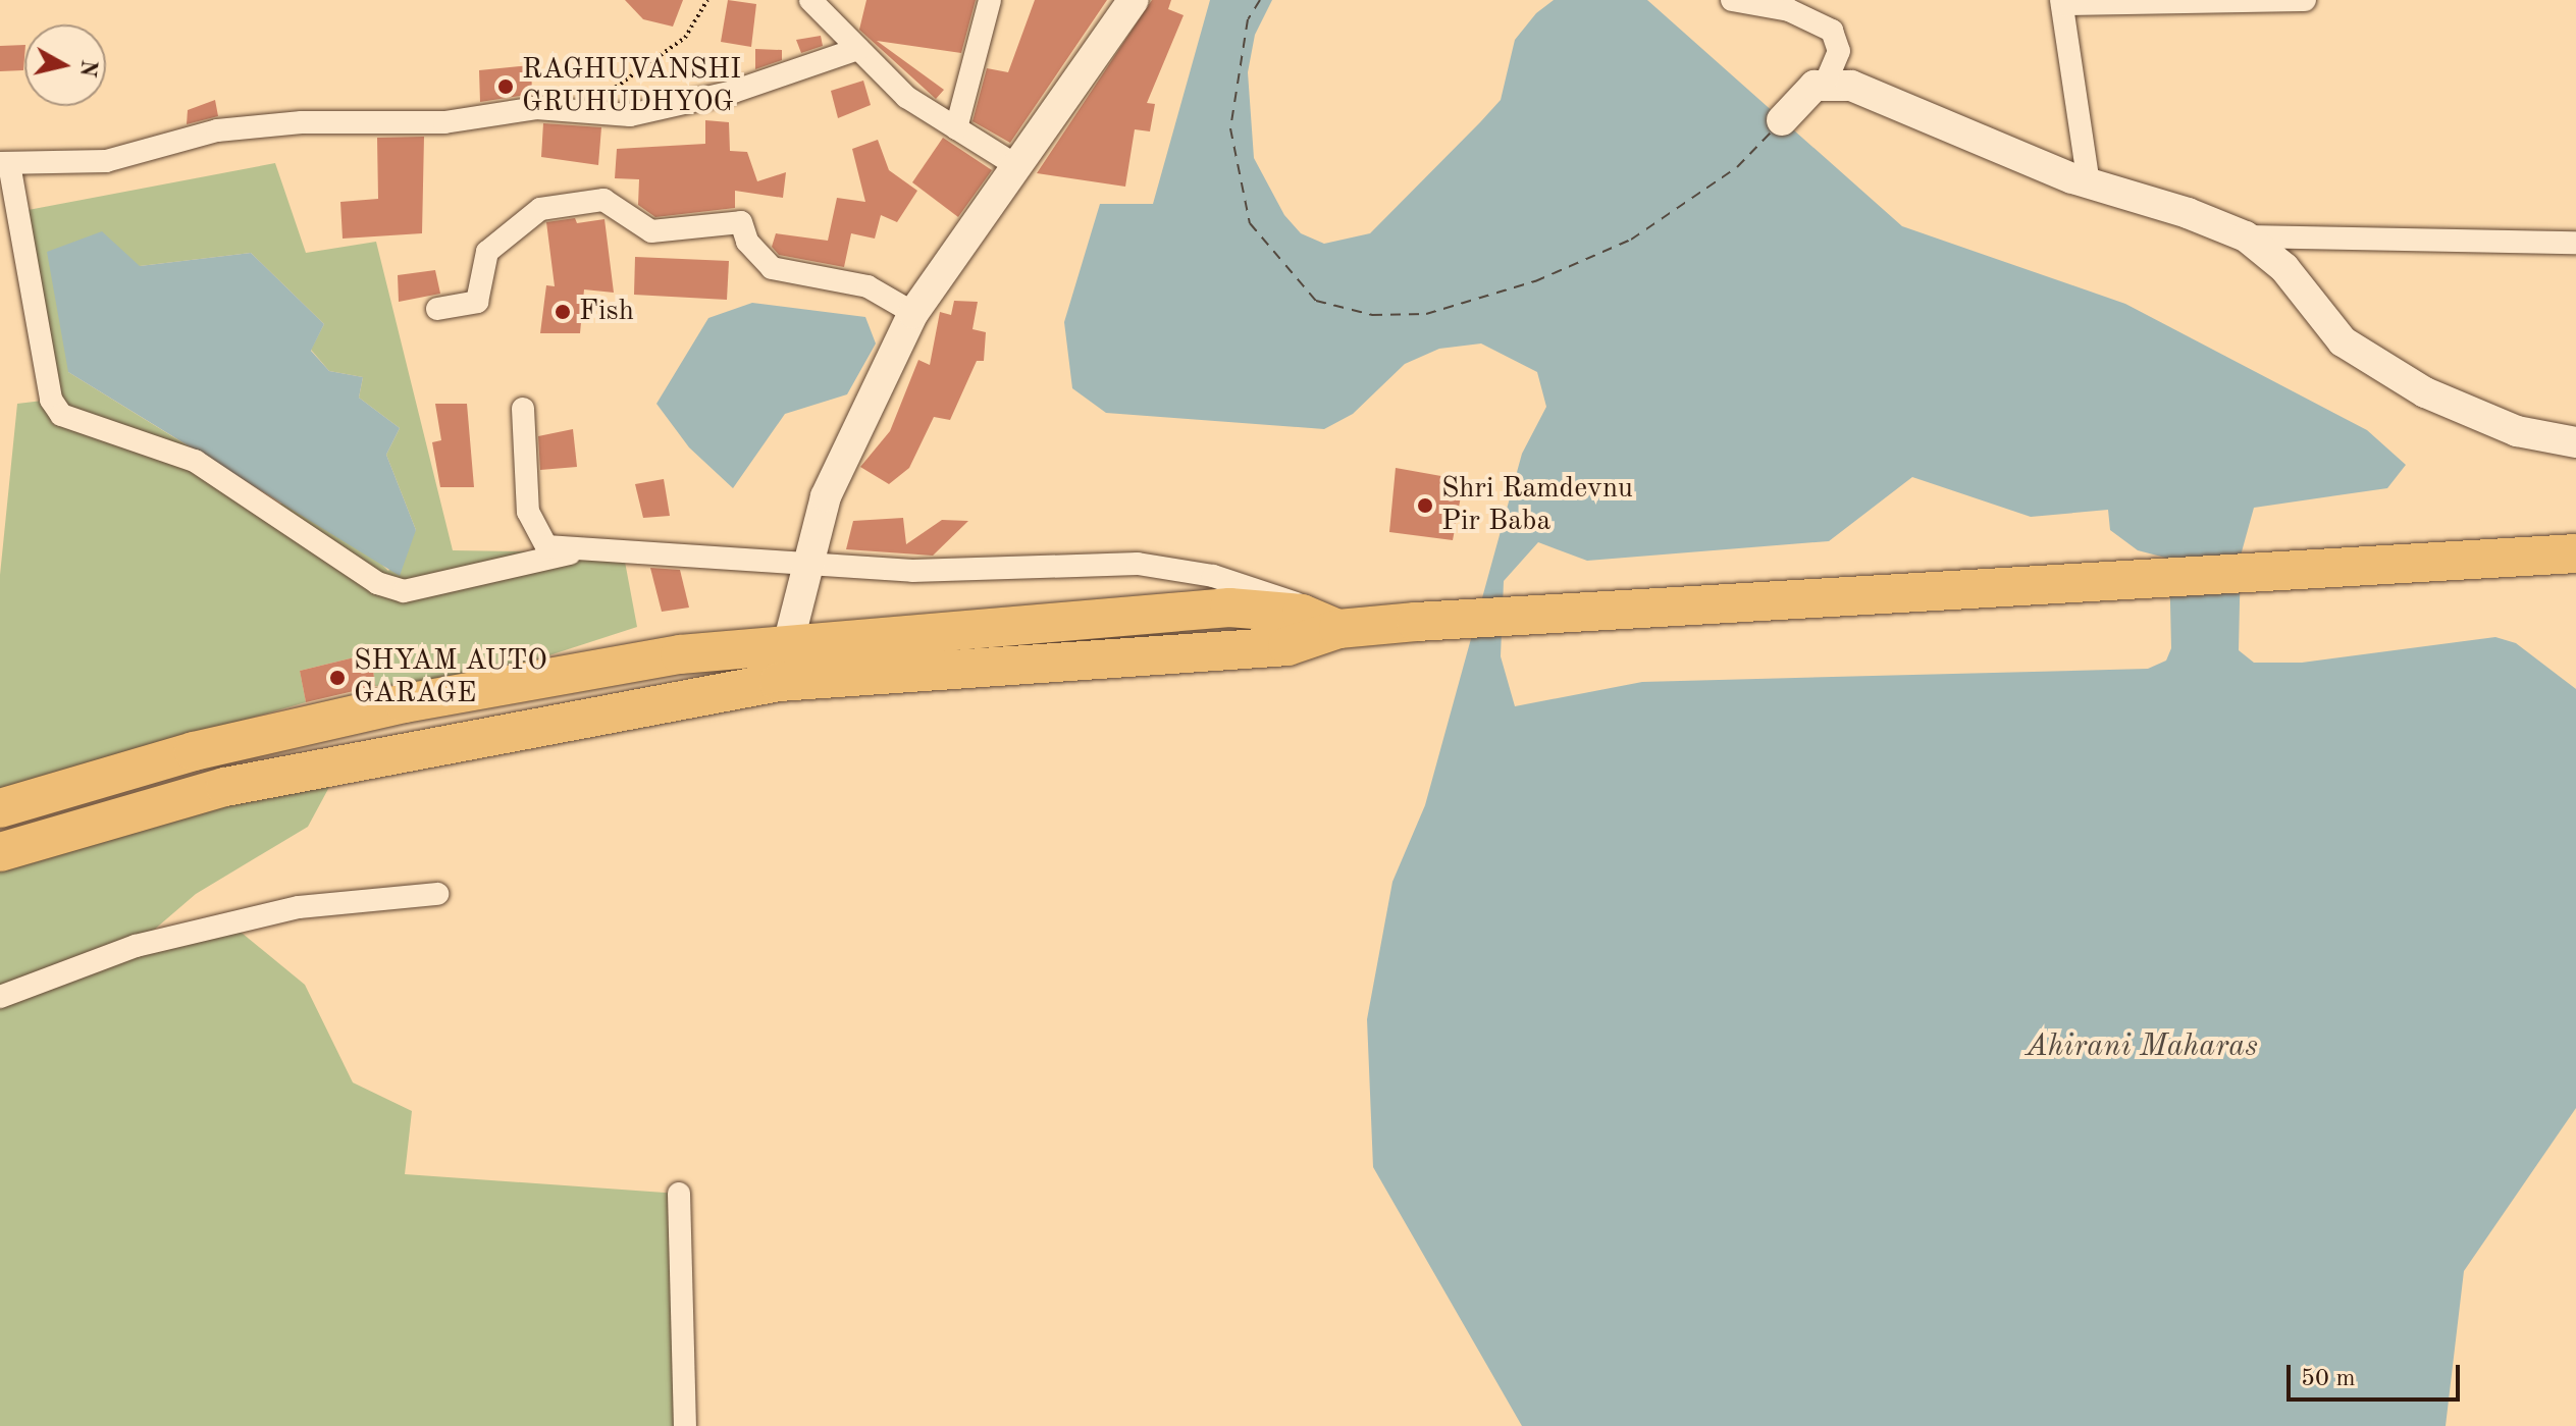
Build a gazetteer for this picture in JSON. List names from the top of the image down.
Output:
{
  "water": ["Ahirani Maharas"],
  "places": [
    "RAGHUVANSHI GRUHUDHYOG",
    "Fish",
    "Shri Ramdevnu Pir Baba",
    "SHYAM AUTO GARAGE"
  ],
  "scale_bar": "50 m",
  "north": "right"
}
